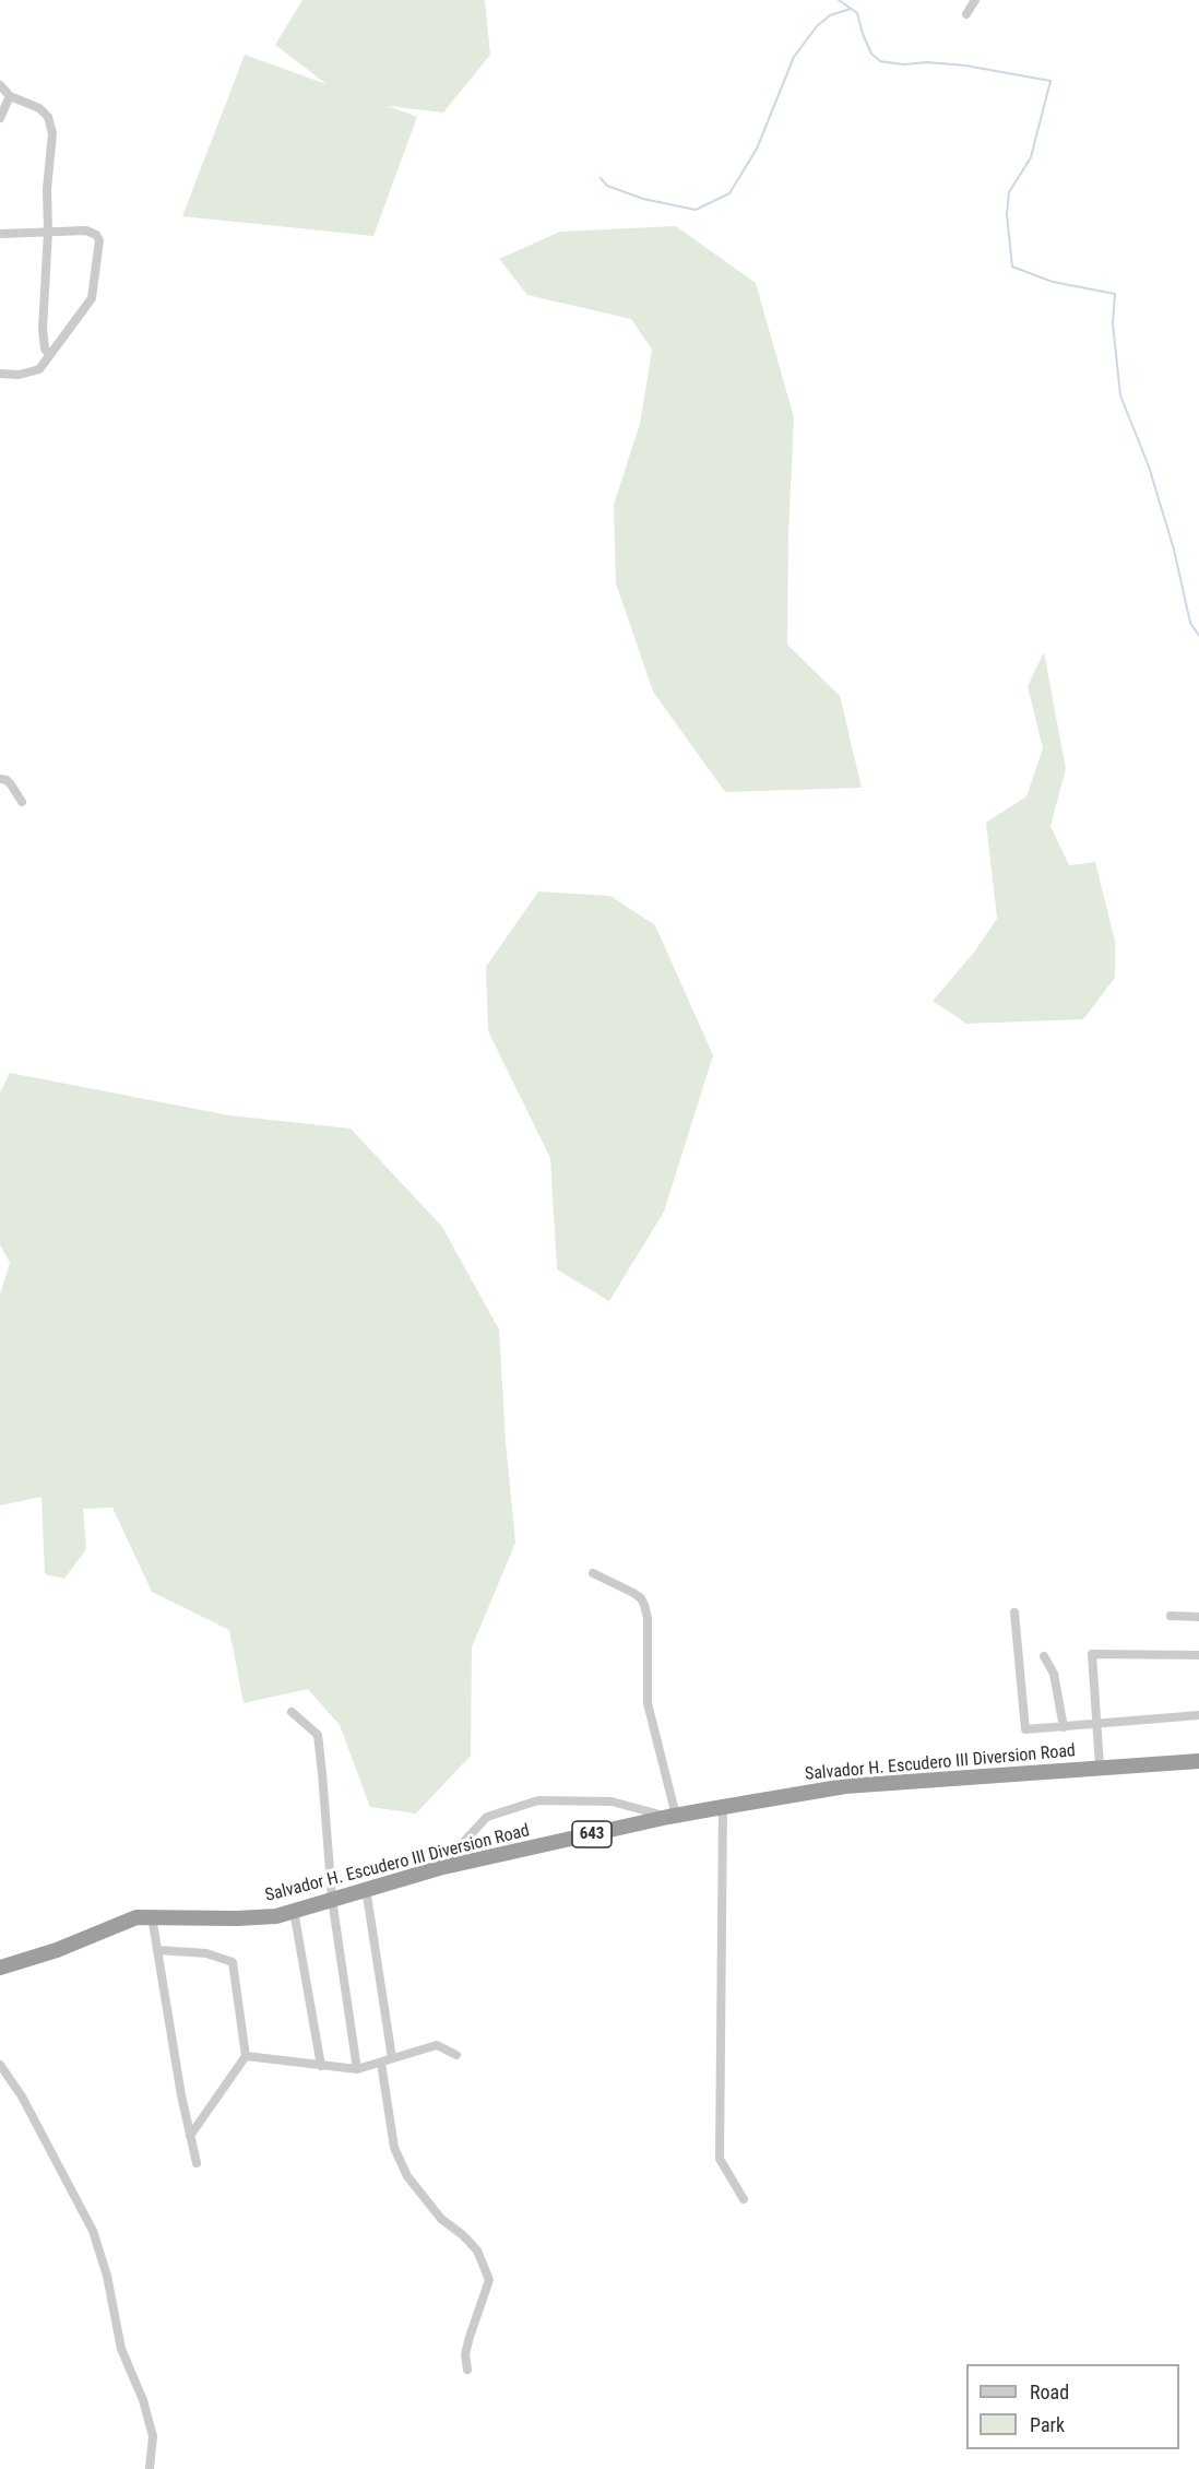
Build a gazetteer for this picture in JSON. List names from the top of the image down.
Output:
{
  "streets": {
    "highway": ["Salvador H. Escudero III Diversion Road", "643"]
  },
  "legend": ["Road", "Park"]
}
